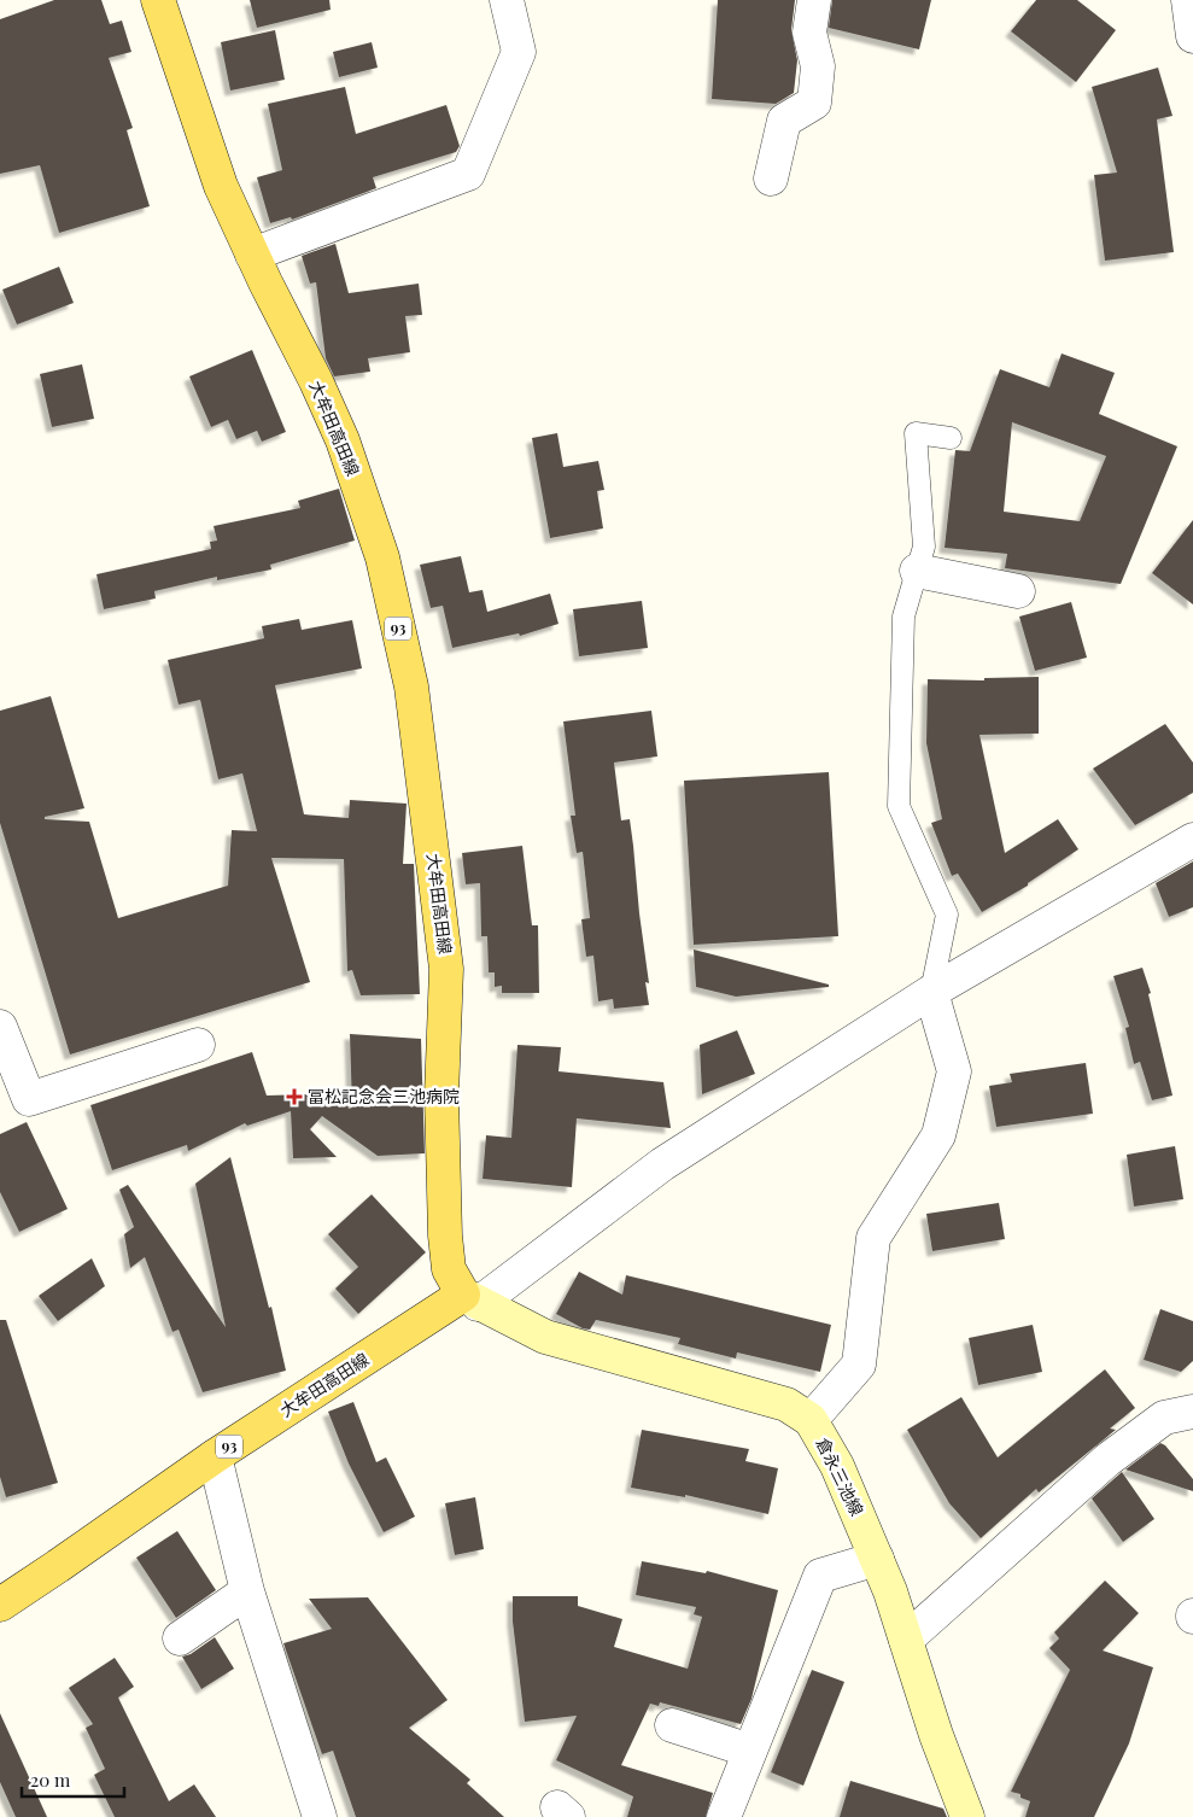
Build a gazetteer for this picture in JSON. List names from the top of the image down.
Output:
{
  "streets": {
    "main road": ["大牟田高田線", "93", "倉永三池線"]
  },
  "crossings": [
    ["大牟田高田線", "倉永三池線"]
  ],
  "places": {
    "health": ["冨松記念会三池病院"]
  },
  "scale_bar": "20 m"
}
